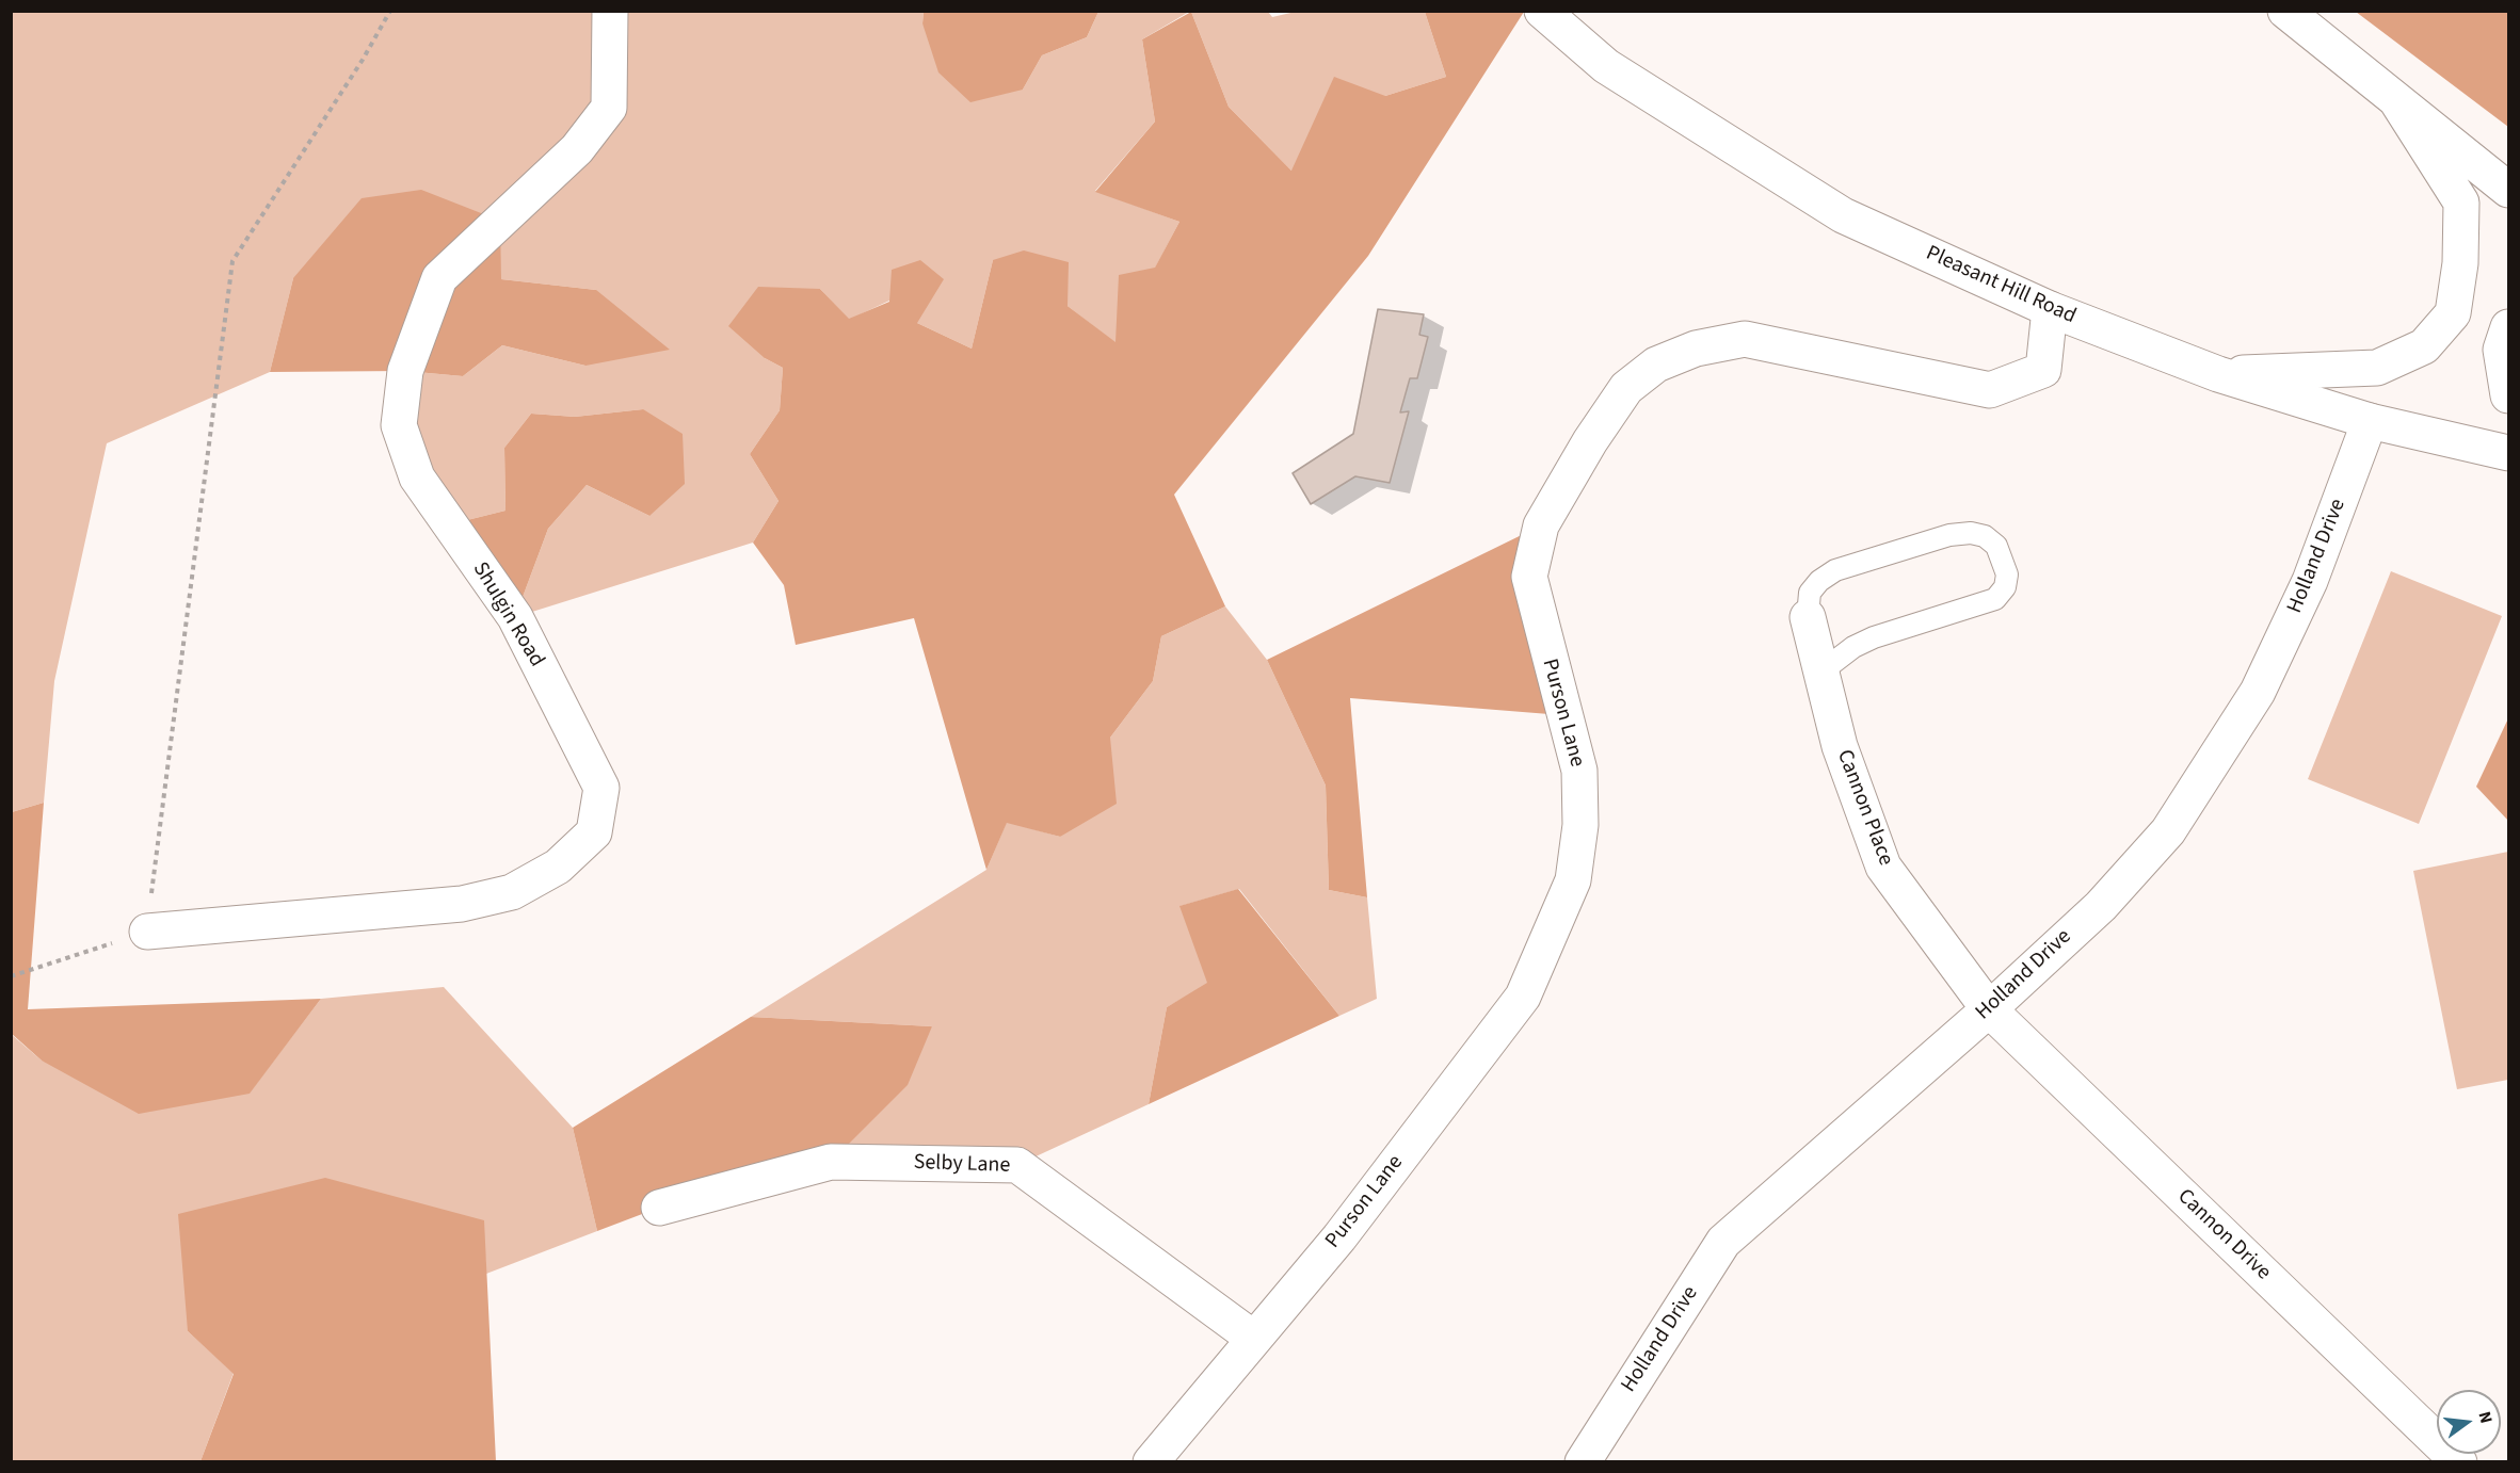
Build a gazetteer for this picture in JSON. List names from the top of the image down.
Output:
{
  "streets": {
    "street": [
      "Pleasant Hill Road",
      "Holland Drive",
      "Shulgin Road",
      "Purson Lane",
      "Cannon Place",
      "Selby Lane",
      "Cannon Drive"
    ]
  },
  "crossings": [
    ["Pleasant Hill Road", "Holland Drive"],
    ["Pleasant Hill Road", "Purson Lane"],
    ["Holland Drive", "Cannon Place"],
    ["Holland Drive", "Cannon Drive"],
    ["Purson Lane", "Selby Lane"],
    ["Cannon Place", "Cannon Drive"]
  ],
  "north": "right"
}
